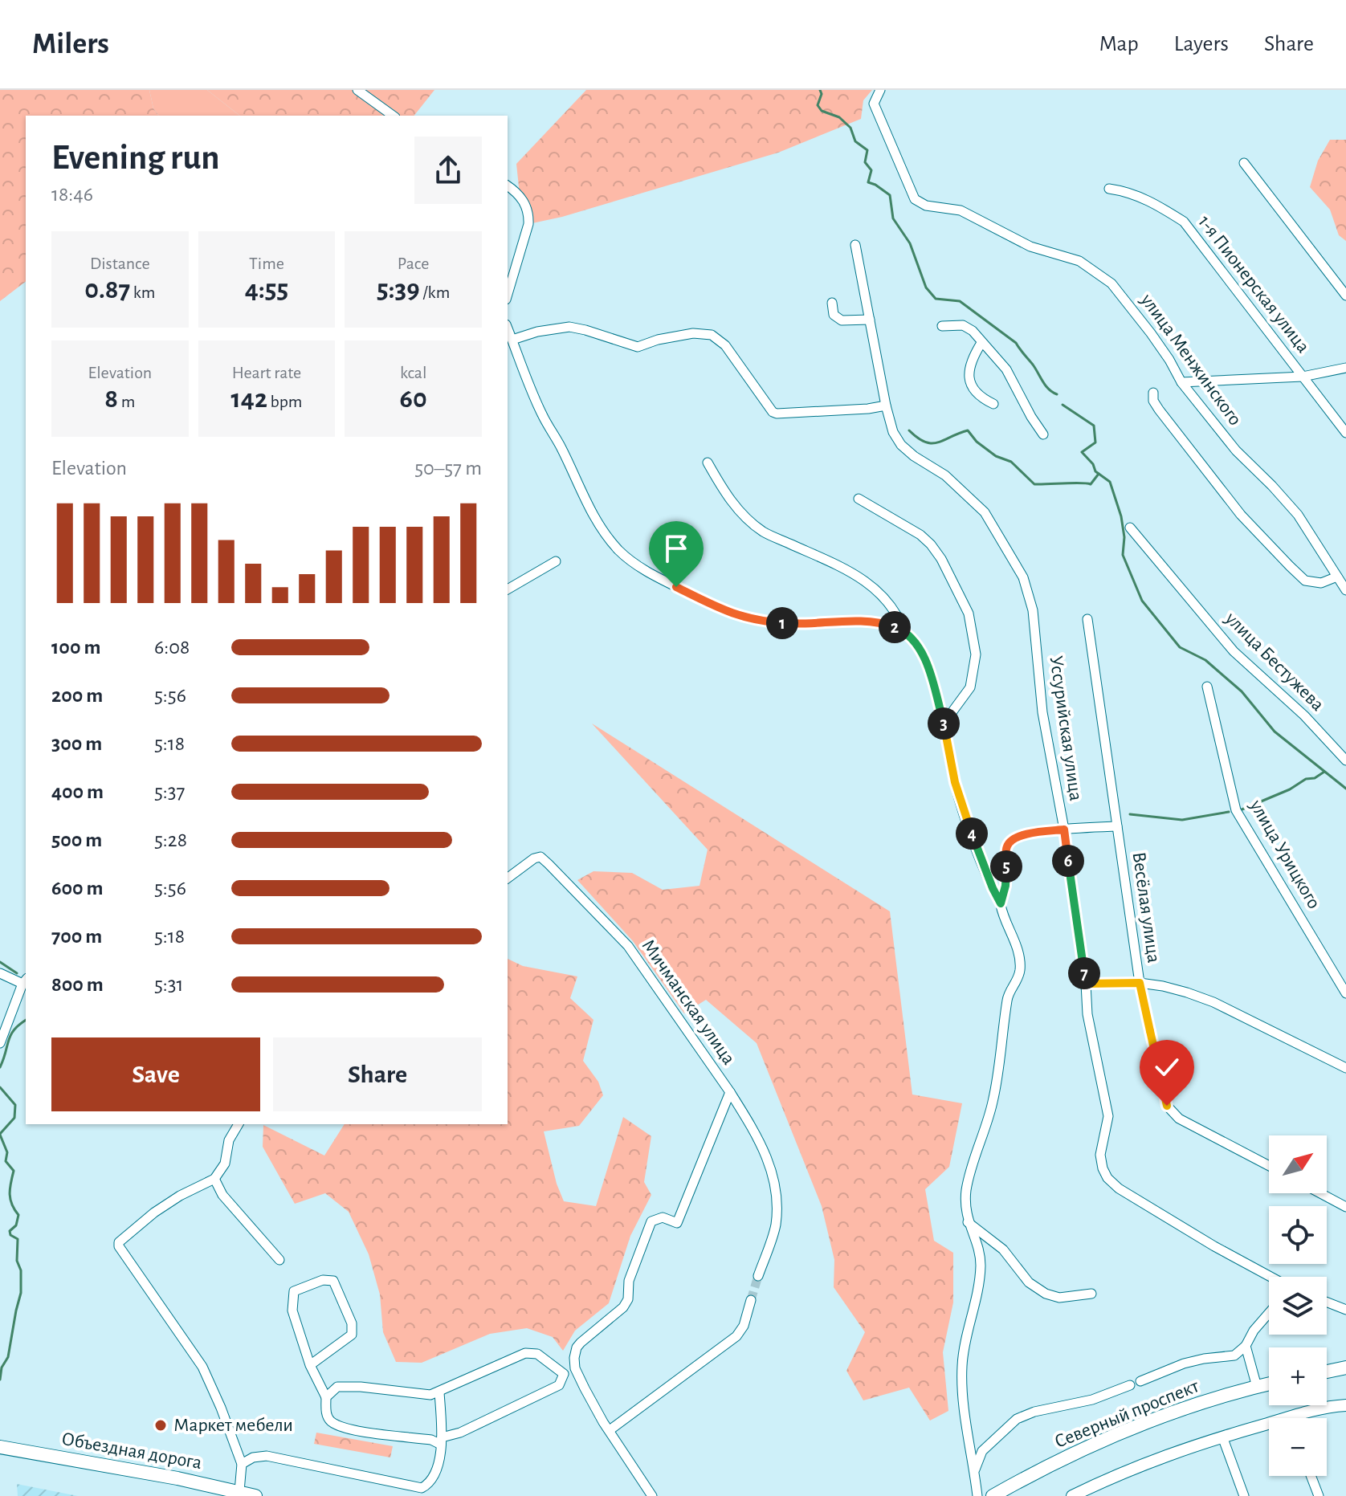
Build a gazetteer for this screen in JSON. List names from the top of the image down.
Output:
{
  "streets": {
    "main road": ["Северный проспект", "Объездная дорога"],
    "street": [
      "1-я Пионерская улица",
      "улица Менжинского",
      "улица Бестужева",
      "Уссурийская улица",
      "улица Урицкого",
      "Весёлая улица",
      "Мичманская улица"
    ]
  },
  "places": ["Маркет мебели"],
  "north": "top right",
  "page": {
    "header": "Milers",
    "nav": ["Map", "Layers", "Share"],
    "heading": ["Evening run", "18:46"],
    "stats": [
      ["Distance", "0.87 km"],
      ["Time", "4:55"],
      ["Pace", "5:39 /km"],
      ["Elevation", "8 m"],
      ["Heart rate", "142 bpm"],
      ["kcal", "60"]
    ],
    "chart": ["Elevation", "50–57 m"],
    "pins": [
      "1",
      "2",
      "3",
      "4",
      "6",
      "5",
      "7"
    ],
    "list": [
      {
        "name": "100 m",
        "note": "6:08"
      },
      {
        "name": "200 m",
        "note": "5:56"
      },
      {
        "name": "300 m",
        "note": "5:18"
      },
      {
        "name": "400 m",
        "note": "5:37"
      },
      {
        "name": "500 m",
        "note": "5:28"
      },
      {
        "name": "600 m",
        "note": "5:56"
      },
      {
        "name": "700 m",
        "note": "5:18"
      },
      {
        "name": "800 m",
        "note": "5:31"
      }
    ],
    "buttons": ["Save", "Share"],
    "map_buttons": ["+", "−"]
  }
}
